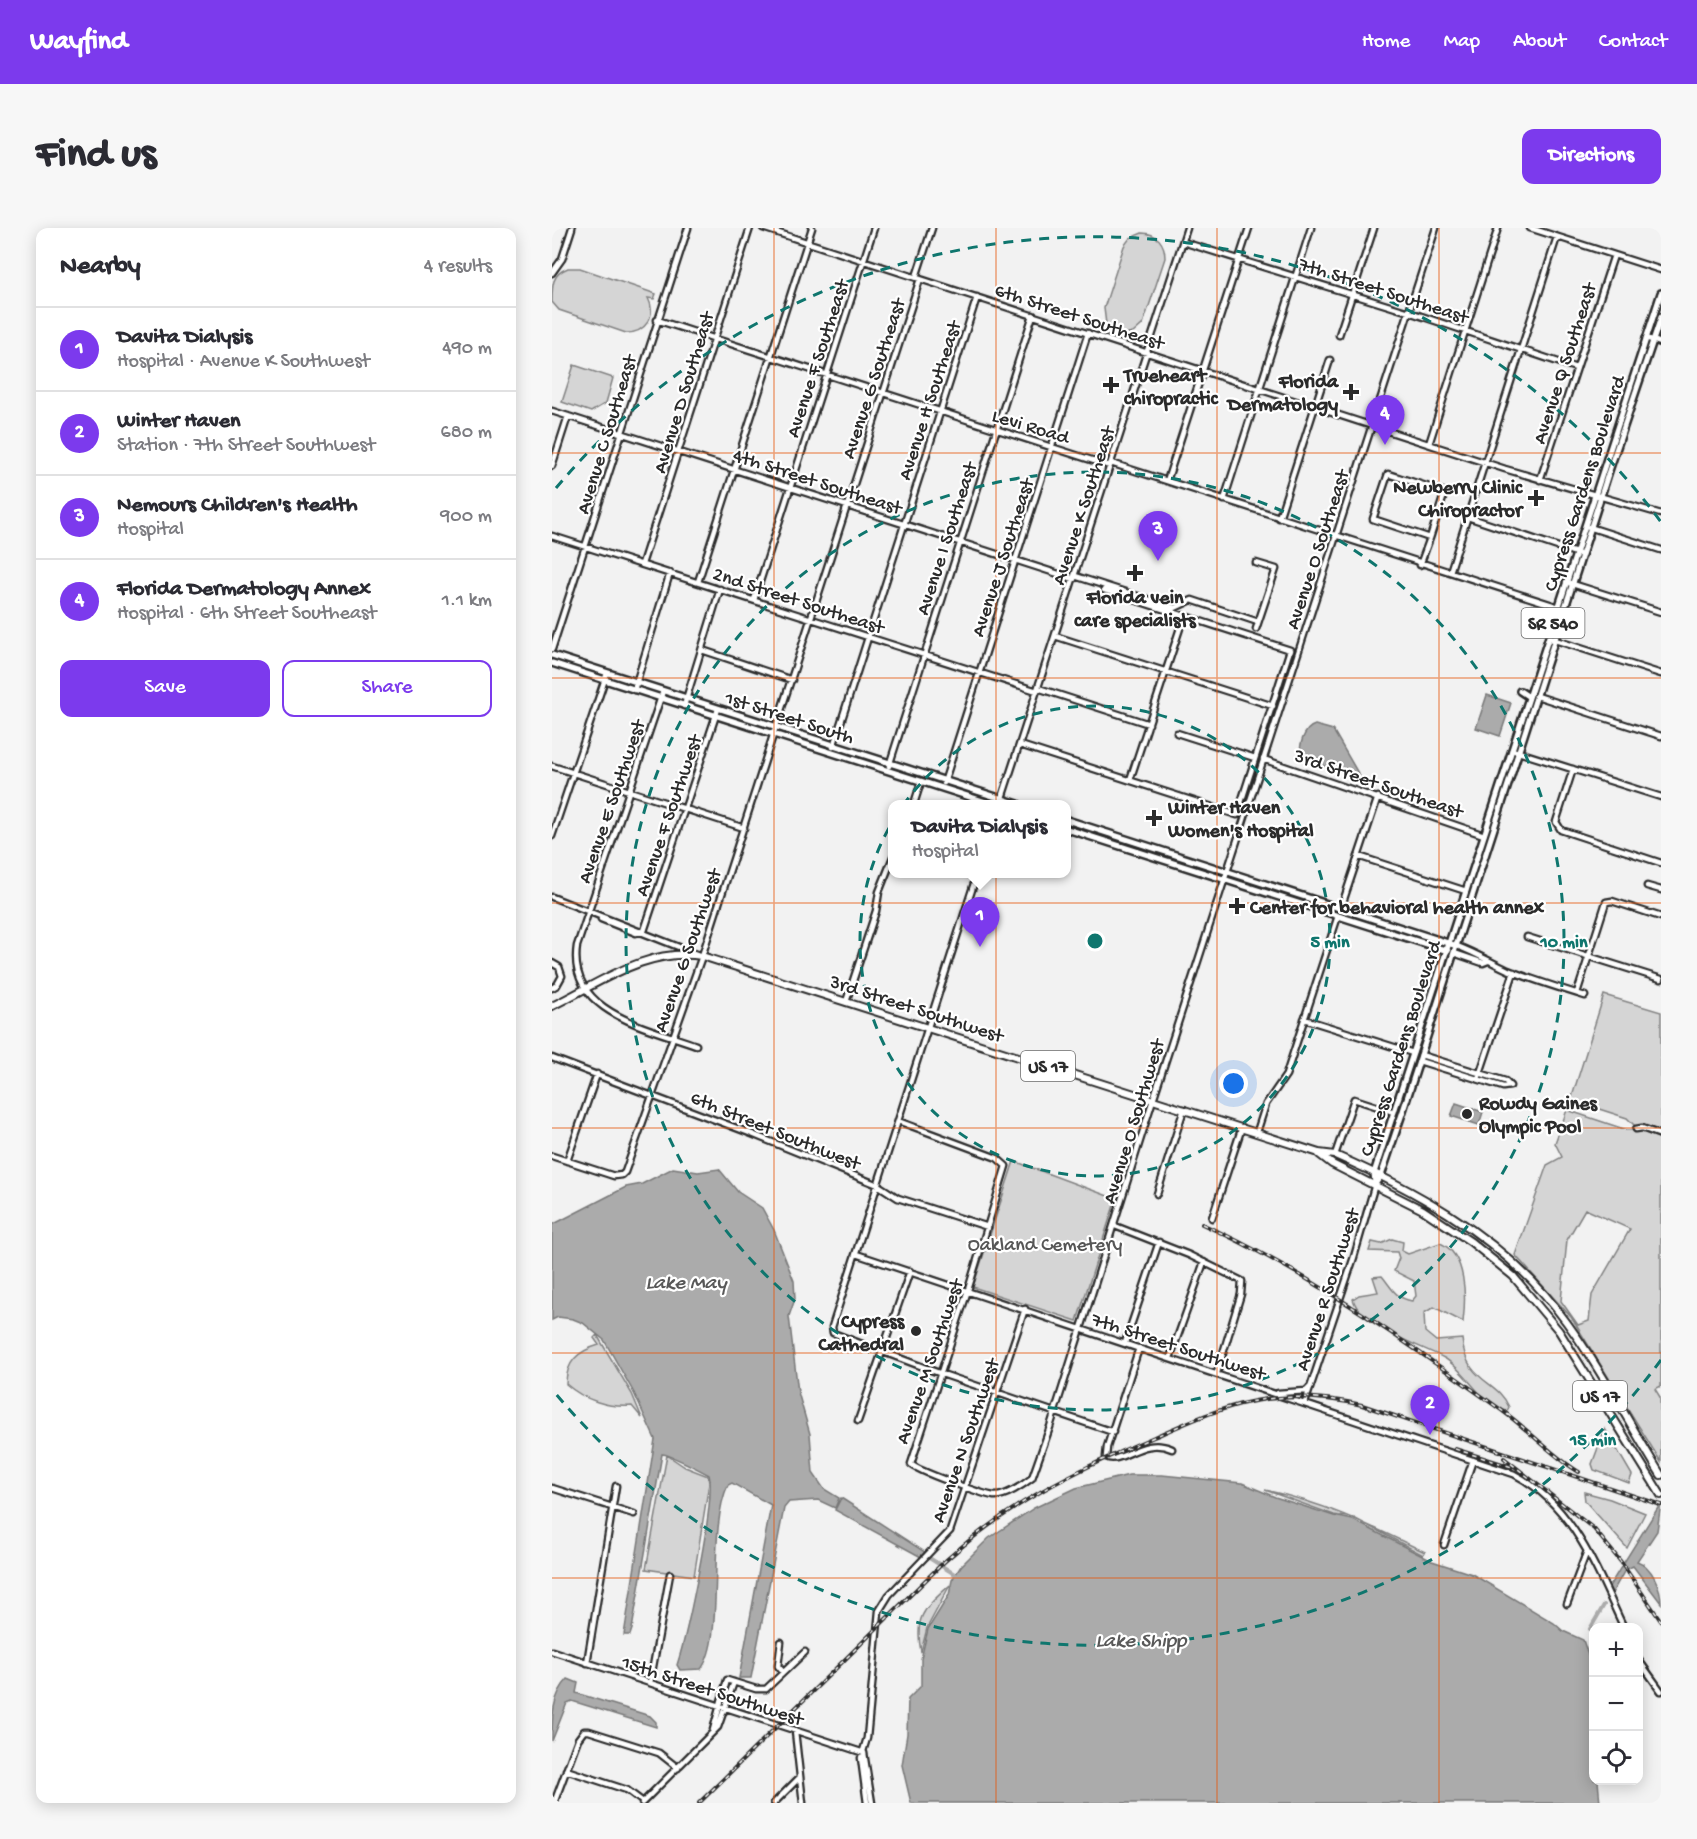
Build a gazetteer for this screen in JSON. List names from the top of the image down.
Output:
{
  "streets": {
    "highway": ["3rd Street Southwest", "US 17"],
    "main road": ["Cypress Gardens Boulevard", "SR 540", "1st Street South"],
    "street": [
      "7th Street Southeast",
      "6th Street Southeast",
      "Avenue F Southeast",
      "Avenue Q Southeast",
      "Avenue G Southeast",
      "Avenue D Southeast",
      "Avenue H Southeast",
      "Levi Road",
      "Avenue C Southeast",
      "4th Street Southeast",
      "Avenue K Southeast",
      "Avenue I Southeast",
      "Avenue O Southeast",
      "Avenue J Southeast",
      "2nd Street Southeast",
      "3rd Street Southeast",
      "Avenue E Southwest",
      "Avenue F Southwest",
      "Avenue G Southwest",
      "Avenue O Southwest",
      "6th Street Southwest",
      "Avenue R Southwest",
      "7th Street Southwest",
      "Avenue M Southwest",
      "Avenue N Southwest",
      "15th Street Southwest"
    ]
  },
  "crossings": [
    ["7th Street Southeast", "Avenue Q Southeast"],
    ["7th Street Southeast", "Avenue K Southeast"],
    ["7th Street Southeast", "Avenue O Southeast"],
    ["6th Street Southeast", "Avenue F Southeast"],
    ["6th Street Southeast", "Avenue Q Southeast"],
    ["6th Street Southeast", "Avenue G Southeast"],
    ["6th Street Southeast", "Avenue H Southeast"],
    ["6th Street Southeast", "Cypress Gardens Boulevard"],
    ["6th Street Southeast", "Avenue K Southeast"],
    ["6th Street Southeast", "Avenue I Southeast"],
    ["6th Street Southeast", "Avenue O Southeast"],
    ["6th Street Southeast", "Avenue J Southeast"],
    ["Avenue F Southeast", "Levi Road"],
    ["Avenue F Southeast", "4th Street Southeast"],
    ["Avenue F Southeast", "2nd Street Southeast"],
    ["Avenue G Southeast", "Levi Road"],
    ["Avenue G Southeast", "4th Street Southeast"],
    ["Avenue G Southeast", "2nd Street Southeast"],
    ["Avenue G Southeast", "1st Street South"],
    ["Avenue G Southeast", "Avenue G Southwest"],
    ["Avenue D Southeast", "Levi Road"],
    ["Avenue D Southeast", "4th Street Southeast"],
    ["Avenue D Southeast", "2nd Street Southeast"],
    ["Avenue H Southeast", "Levi Road"],
    ["Avenue H Southeast", "4th Street Southeast"],
    ["Avenue H Southeast", "2nd Street Southeast"],
    ["Avenue H Southeast", "1st Street South"],
    ["Levi Road", "Avenue C Southeast"],
    ["Levi Road", "Cypress Gardens Boulevard"],
    ["Levi Road", "Avenue K Southeast"],
    ["Levi Road", "Avenue I Southeast"],
    ["Levi Road", "Avenue O Southeast"],
    ["Levi Road", "Avenue J Southeast"],
    ["Avenue C Southeast", "4th Street Southeast"],
    ["Avenue C Southeast", "2nd Street Southeast"],
    ["4th Street Southeast", "Avenue K Southeast"],
    ["4th Street Southeast", "Avenue I Southeast"],
    ["4th Street Southeast", "Avenue J Southeast"],
    ["Cypress Gardens Boulevard", "3rd Street Southeast"],
    ["Cypress Gardens Boulevard", "3rd Street Southwest"],
    ["Cypress Gardens Boulevard", "US 17"],
    ["Cypress Gardens Boulevard", "Avenue R Southwest"],
    ["Avenue K Southeast", "2nd Street Southeast"],
    ["Avenue I Southeast", "2nd Street Southeast"],
    ["Avenue I Southeast", "1st Street South"],
    ["Avenue O Southeast", "3rd Street Southeast"],
    ["Avenue O Southeast", "Avenue O Southwest"],
    ["Avenue J Southeast", "2nd Street Southeast"],
    ["Avenue J Southeast", "1st Street South"],
    ["1st Street South", "Avenue E Southwest"],
    ["1st Street South", "Avenue F Southwest"],
    ["1st Street South", "Avenue G Southwest"],
    ["Avenue E Southwest", "3rd Street Southwest"],
    ["Avenue E Southwest", "US 17"],
    ["Avenue F Southwest", "3rd Street Southwest"],
    ["Avenue G Southwest", "3rd Street Southwest"],
    ["Avenue G Southwest", "US 17"],
    ["Avenue G Southwest", "6th Street Southwest"],
    ["3rd Street Southwest", "US 17"],
    ["3rd Street Southwest", "Avenue O Southwest"],
    ["3rd Street Southwest", "Avenue R Southwest"],
    ["US 17", "Avenue R Southwest"],
    ["Avenue O Southwest", "7th Street Southwest"],
    ["Avenue O Southwest", "Avenue M Southwest"],
    ["Avenue O Southwest", "Avenue N Southwest"],
    ["6th Street Southwest", "Avenue M Southwest"],
    ["Avenue R Southwest", "7th Street Southwest"],
    ["7th Street Southwest", "Avenue M Southwest"],
    ["7th Street Southwest", "Avenue N Southwest"],
    ["Avenue M Southwest", "Avenue N Southwest"],
    ["Avenue N Southwest", "15th Street Southwest"]
  ],
  "water": ["Lake May", "Lake Shipp"],
  "parks": ["Oakland Cemetery"],
  "places": {
    "health": [
      "Trueheart chiropractic",
      "Florida Dermatology",
      "Newberry Clinic Chiropractor",
      "Florida vein care specialists",
      "Winter Haven Women's Hospital",
      "Center for behavioral health annex"
    ],
    "other": ["Rowdy Gaines Olympic Pool", "Cypress Cathedral"]
  },
  "page": {
    "header": "Wayfind",
    "nav": [
      "Home",
      "Map",
      "About",
      "Contact"
    ],
    "buttons": [
      "Directions",
      ["Save", "Share"]
    ],
    "title": "Find us",
    "heading": ["Nearby", "4 results"],
    "list": [
      {
        "mark": "1",
        "name": "Davita Dialysis",
        "note": "Hospital · Avenue K Southwest",
        "value": "490 m"
      },
      {
        "mark": "2",
        "name": "Winter Haven",
        "note": "Station · 7th Street Southwest",
        "value": "680 m"
      },
      {
        "mark": "3",
        "name": "Nemours Children's Health",
        "note": "Hospital",
        "value": "900 m"
      },
      {
        "mark": "4",
        "name": "Florida Dermatology Annex",
        "note": "Hospital · 6th Street Southeast",
        "value": "1.1 km"
      }
    ],
    "pins": [
      "4",
      "3",
      "1",
      "2"
    ],
    "popup": ["Davita Dialysis", "Hospital"],
    "map_buttons": ["+", "−"]
  },
  "rings": ["5 min", "10 min", "15 min"]
}
